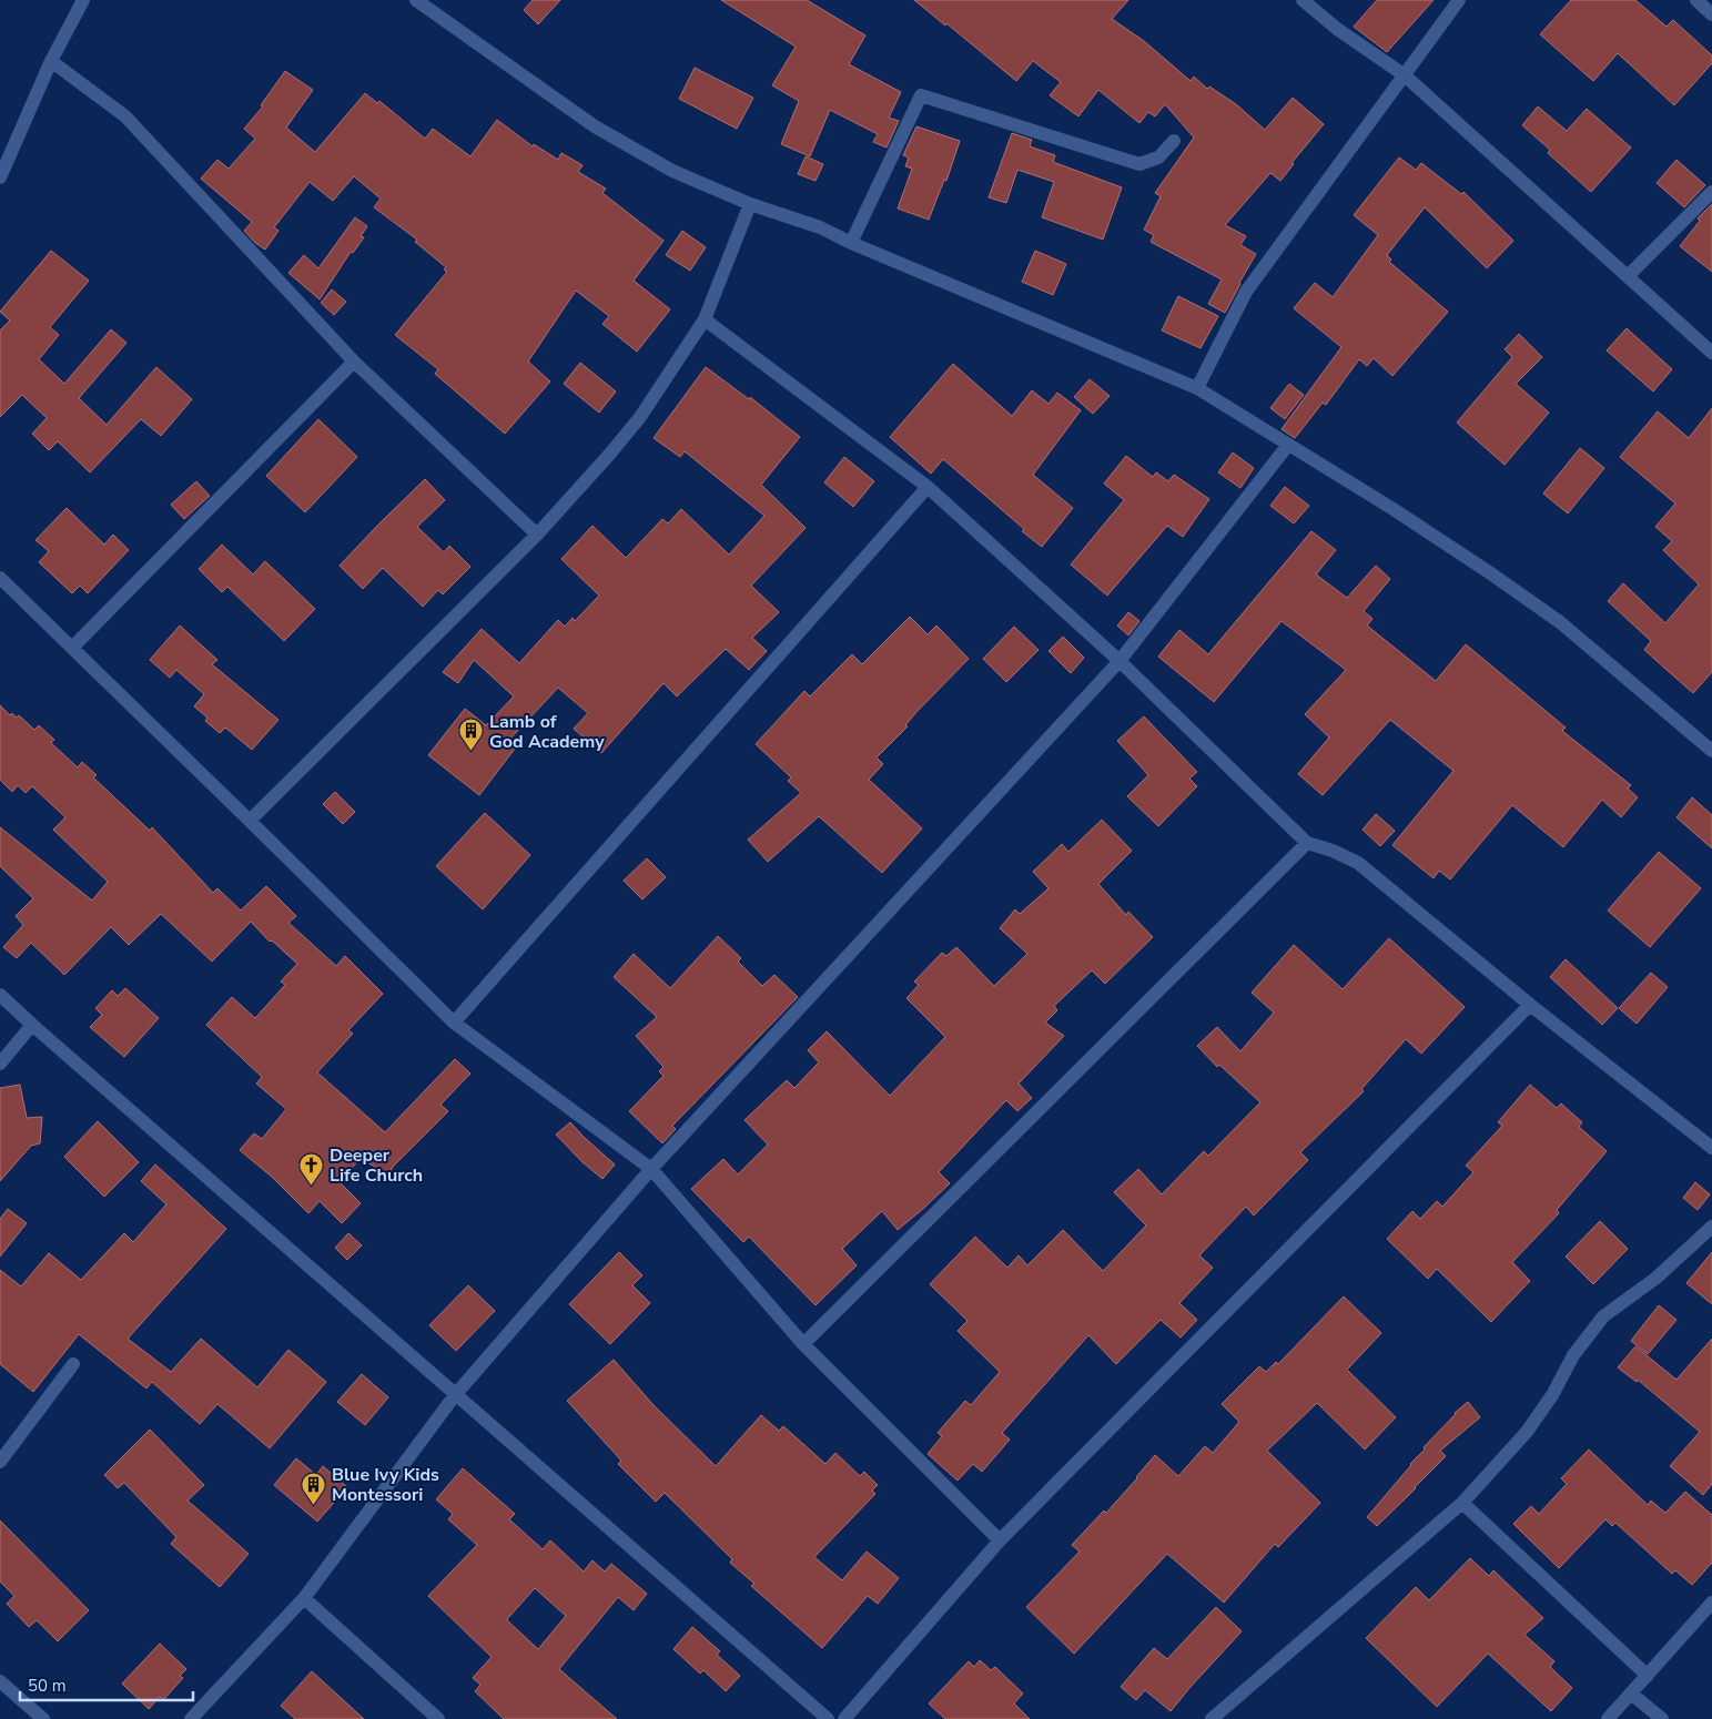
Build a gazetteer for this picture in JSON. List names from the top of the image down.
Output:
{
  "places": {
    "building": ["Lamb of God Academy", "Blue Ivy Kids Montessori"],
    "church": ["Deeper Life Church"]
  },
  "scale_bar": "50 m"
}
